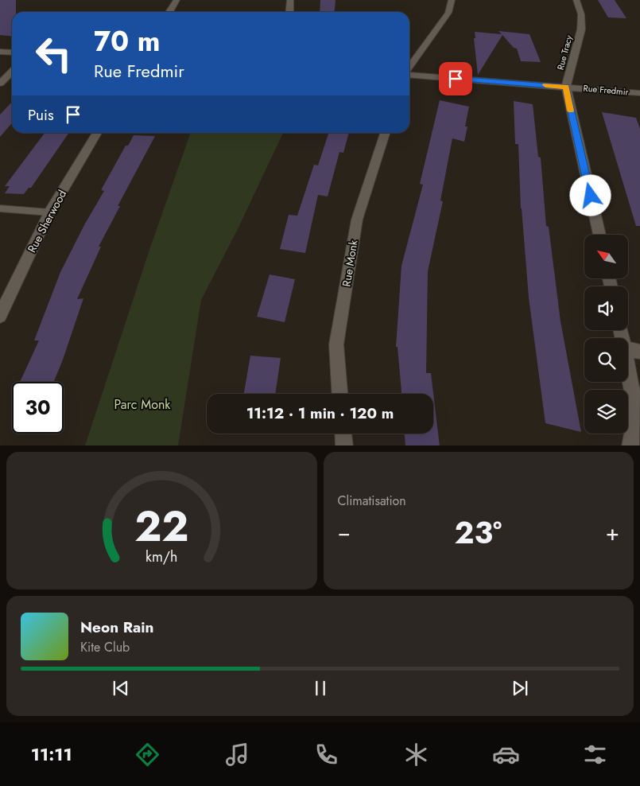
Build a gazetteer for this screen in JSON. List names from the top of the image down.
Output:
{
  "streets": {
    "street": [
      "Rue Tracy",
      "Rue Fredmir",
      "Rue Sherwood",
      "Rue Monk"
    ]
  },
  "crossings": [
    ["Rue Tracy", "Rue Fredmir"]
  ],
  "parks": ["Parc Monk"],
  "north": "top left",
  "page": {
    "turn": ["70 m", "Rue Fredmir"],
    "then": "Puis",
    "limit": "30",
    "trip": "11:12 · 1 min · 120 m",
    "tile": "Climatisation",
    "heat": ["−", "23°", "+"],
    "song": ["Neon Rain", "Kite Club"],
    "tabs": "11:11",
    "gauge": ["22", "km/h"]
  }
}
